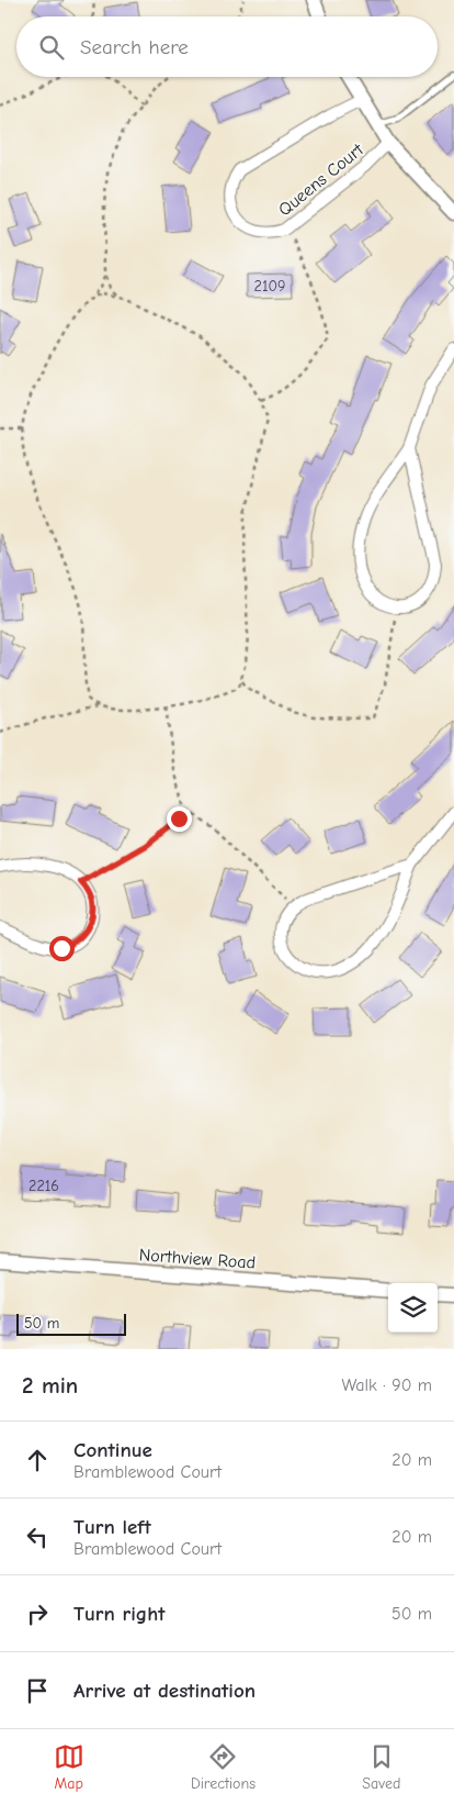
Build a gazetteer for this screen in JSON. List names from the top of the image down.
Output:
{
  "streets": {
    "street": ["Queens Court", "Northview Road"]
  },
  "house_numbers": ["2109", "2216"],
  "scale_bar": "50 m",
  "page": {
    "search": "Search here",
    "scale": "50 m",
    "heading": ["2 min", "Walk · 90 m"],
    "list": [
      ["Continue", "Bramblewood Court", "20 m"],
      ["Turn left", "Bramblewood Court", "20 m"],
      ["Turn right", "50 m"],
      "Arrive at destination"
    ],
    "nav": ["Map", "Directions", "Saved"]
  }
}
